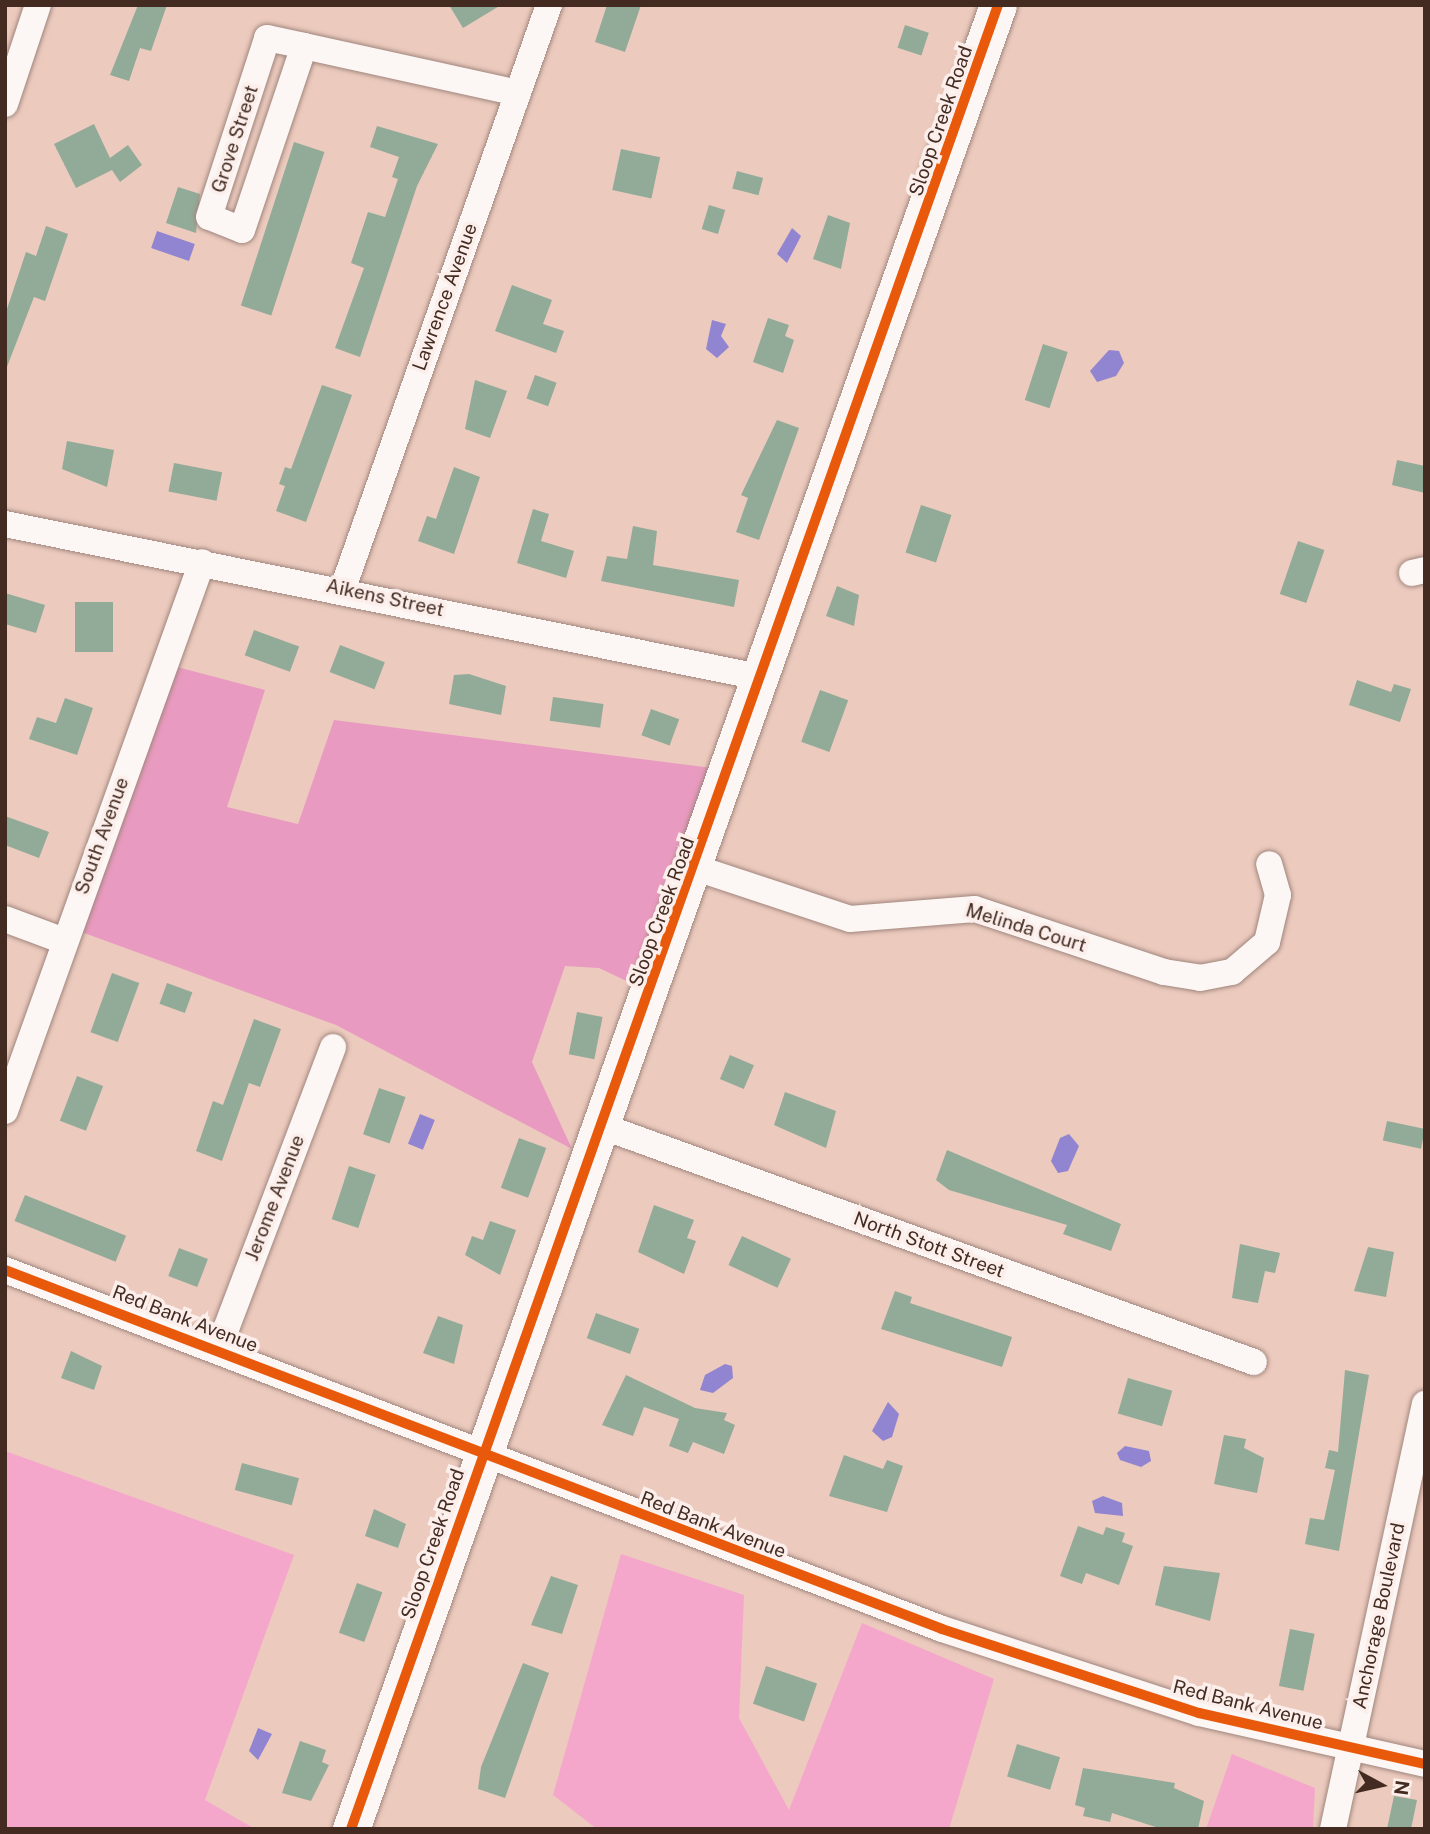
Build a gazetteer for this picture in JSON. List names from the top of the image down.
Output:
{
  "streets": {
    "street": [
      "Sloop Creek Road",
      "Grove Street",
      "Lawrence Avenue",
      "Aikens Street",
      "South Avenue",
      "Melinda Court",
      "Jerome Avenue",
      "North Stott Street",
      "Red Bank Avenue",
      "Anchorage Boulevard"
    ]
  },
  "crossings": [
    ["Sloop Creek Road", "Aikens Street"],
    ["Sloop Creek Road", "Melinda Court"],
    ["Sloop Creek Road", "North Stott Street"],
    ["Sloop Creek Road", "Red Bank Avenue"],
    ["Grove Street", "Lawrence Avenue"],
    ["Lawrence Avenue", "Aikens Street"],
    ["Aikens Street", "South Avenue"],
    ["Jerome Avenue", "Red Bank Avenue"],
    ["Red Bank Avenue", "Anchorage Boulevard"]
  ],
  "north": "right"
}
